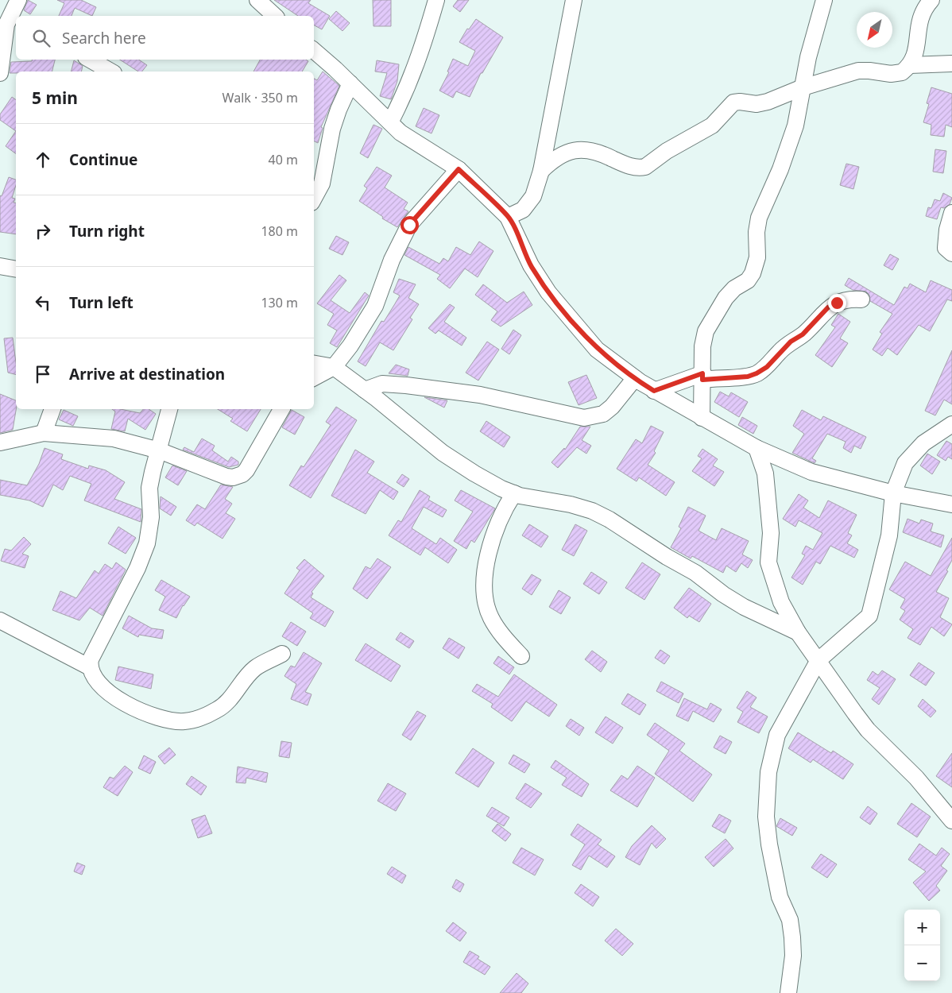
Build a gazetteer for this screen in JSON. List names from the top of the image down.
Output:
{
  "north": "bottom left",
  "page": {
    "search": "Search here",
    "heading": ["5 min", "Walk · 350 m"],
    "list": [
      ["Continue", "40 m"],
      ["Turn right", "180 m"],
      ["Turn left", "130 m"],
      "Arrive at destination"
    ],
    "map_buttons": ["+", "−"]
  }
}
